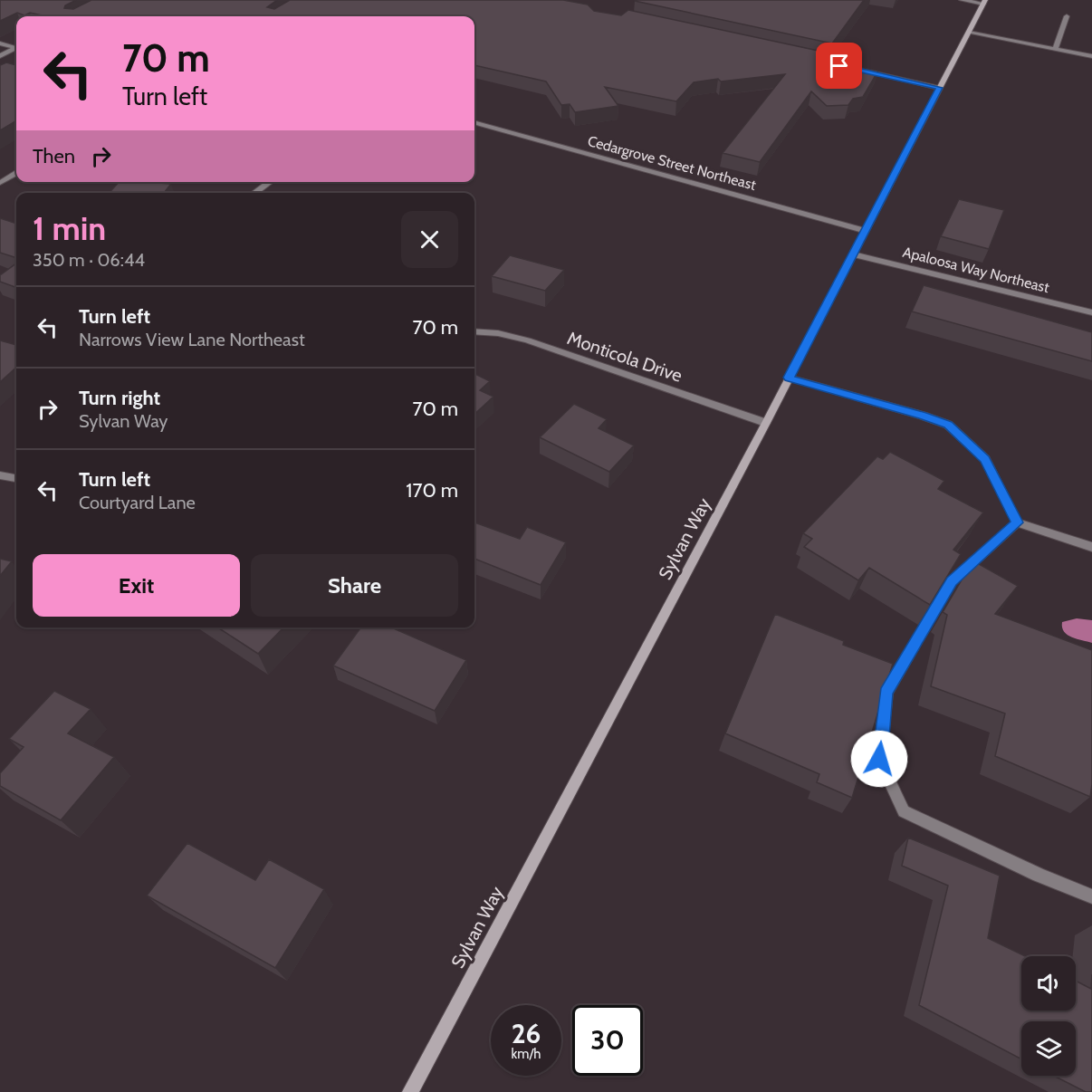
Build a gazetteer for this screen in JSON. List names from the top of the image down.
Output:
{
  "streets": {
    "main road": ["Sylvan Way"],
    "street": ["Cedargrove Street Northeast", "Apaloosa Way Northeast", "Monticola Drive"]
  },
  "crossings": [
    ["Cedargrove Street Northeast", "Sylvan Way"],
    ["Apaloosa Way Northeast", "Sylvan Way"],
    ["Monticola Drive", "Sylvan Way"]
  ],
  "page": {
    "turn": ["70 m", "Turn left"],
    "then": "Then",
    "heading": ["1 min", "350 m · 06:44"],
    "list": [
      {
        "name": "Turn left",
        "note": "Narrows View Lane Northeast",
        "value": "70 m"
      },
      {
        "name": "Turn right",
        "note": "Sylvan Way",
        "value": "70 m"
      },
      {
        "name": "Turn left",
        "note": "Courtyard Lane",
        "value": "170 m"
      }
    ],
    "buttons": ["Exit", "Share"],
    "speed": "26 km/h",
    "limit": "30"
  }
}
